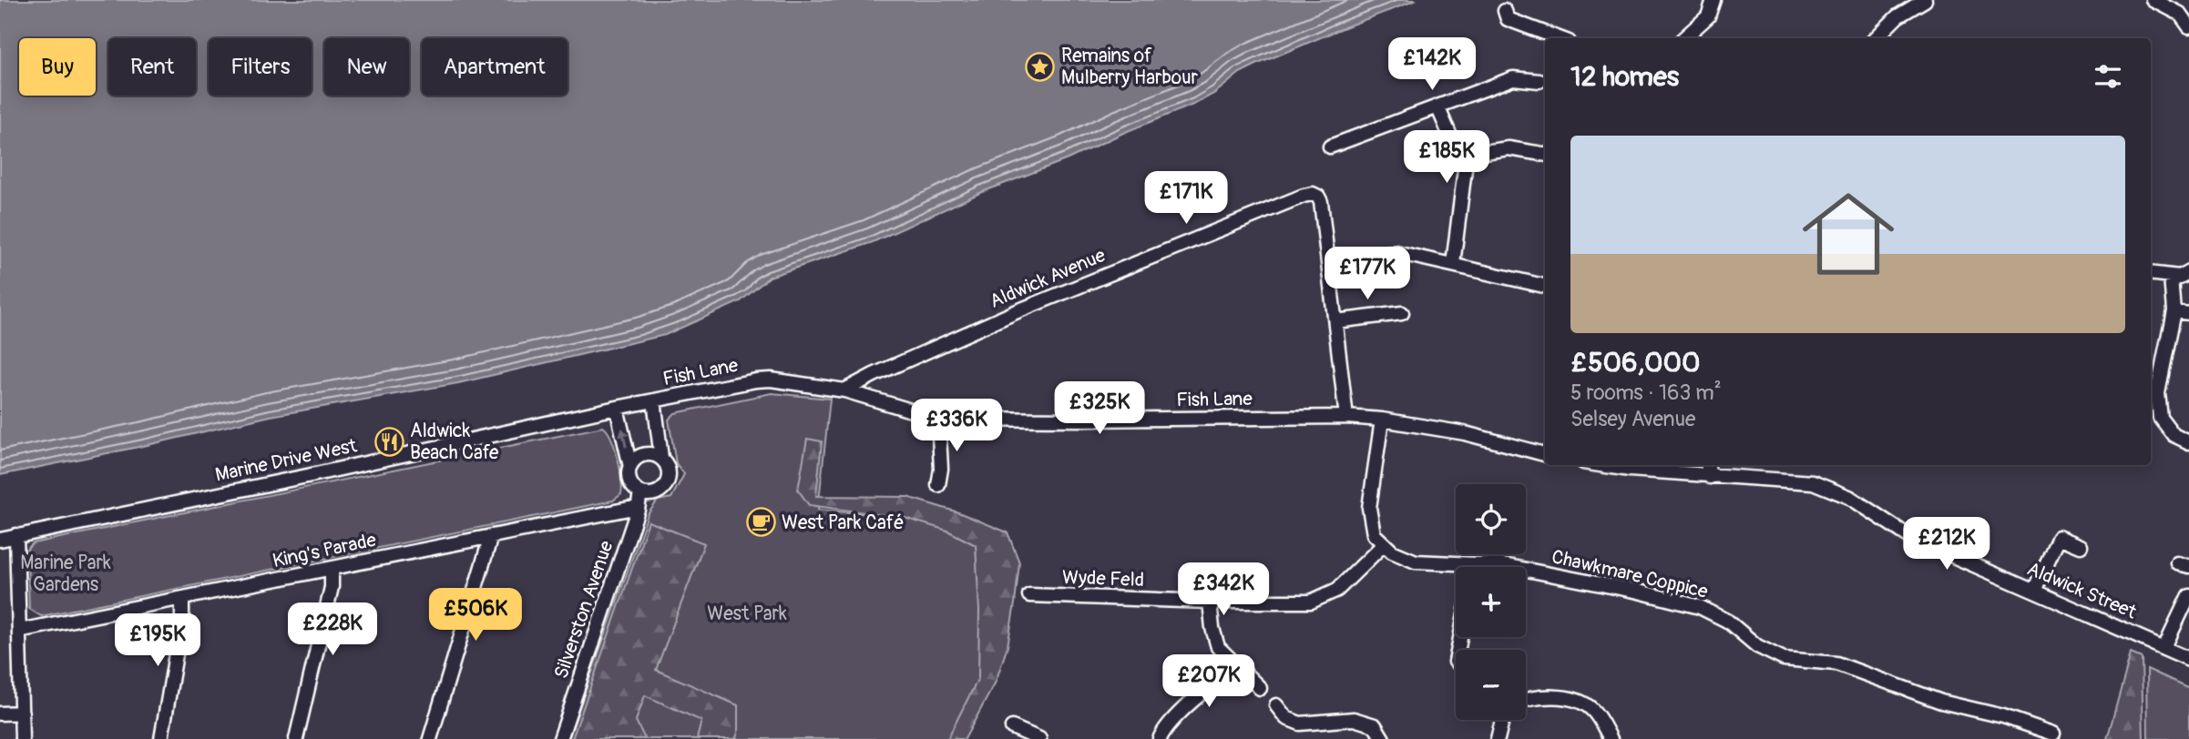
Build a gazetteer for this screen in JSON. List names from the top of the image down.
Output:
{
  "streets": {
    "street": [
      "Aldwick Avenue",
      "Fish Lane",
      "Marine Drive West",
      "King's Parade",
      "Chawkmare Coppice",
      "Wyde Feld",
      "Aldwick Street",
      "Silverston Avenue"
    ]
  },
  "crossings": [
    ["Aldwick Avenue", "Fish Lane"],
    ["Fish Lane", "Marine Drive West"],
    ["Marine Drive West", "Silverston Avenue"],
    ["King's Parade", "Silverston Avenue"],
    ["Chawkmare Coppice", "Wyde Feld"]
  ],
  "parks": ["Marine Park Gardens", "West Park"],
  "places": {
    "place": ["Remains of Mulberry Harbour"],
    "restaurant": ["Aldwick Beach Cafe"],
    "cafe": ["West Park Café"]
  },
  "page": {
    "price": [
      "£142K",
      "£185K",
      "£171K",
      "£177K",
      "£325K",
      "£336K",
      "£212K",
      "£342K",
      "£506K",
      "£228K",
      "£195K",
      "£207K"
    ],
    "chip": [
      "Buy",
      "Rent",
      "Filters",
      "New",
      "Apartment"
    ],
    "heading": "12 homes",
    "list": [
      {
        "name": "£506,000",
        "note": "5 rooms · 163 m² · Selsey Avenue"
      }
    ],
    "map_buttons": ["+", "−"]
  }
}
